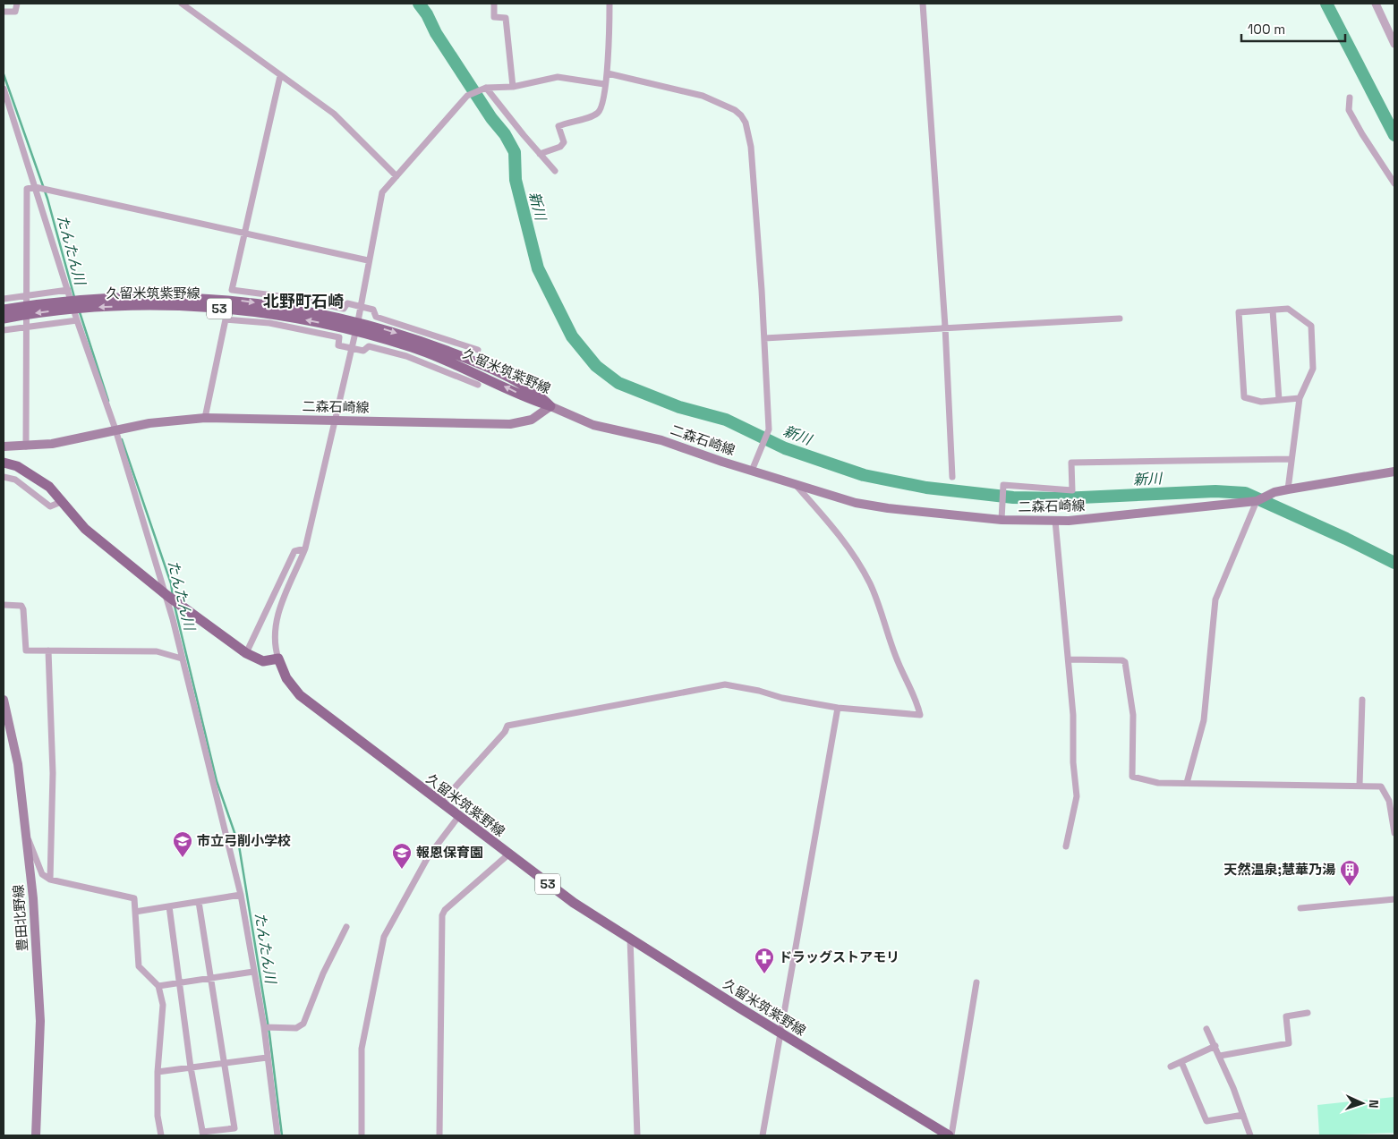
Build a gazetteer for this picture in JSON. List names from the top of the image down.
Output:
{
  "streets": {
    "main road": [
      "久留米筑紫野線",
      "53",
      "二森石崎線",
      "豊田北野線"
    ]
  },
  "crossings": [
    ["久留米筑紫野線", "二森石崎線"]
  ],
  "districts": ["北野町石崎"],
  "water": ["新川", "たんたん川"],
  "places": {
    "school or university": ["市立弓削小学校", "報恩保育園"],
    "building": ["天然温泉;慧華乃湯"],
    "pharmacy": ["ドラッグストアモリ"]
  },
  "scale_bar": "100 m",
  "north": "right"
}
